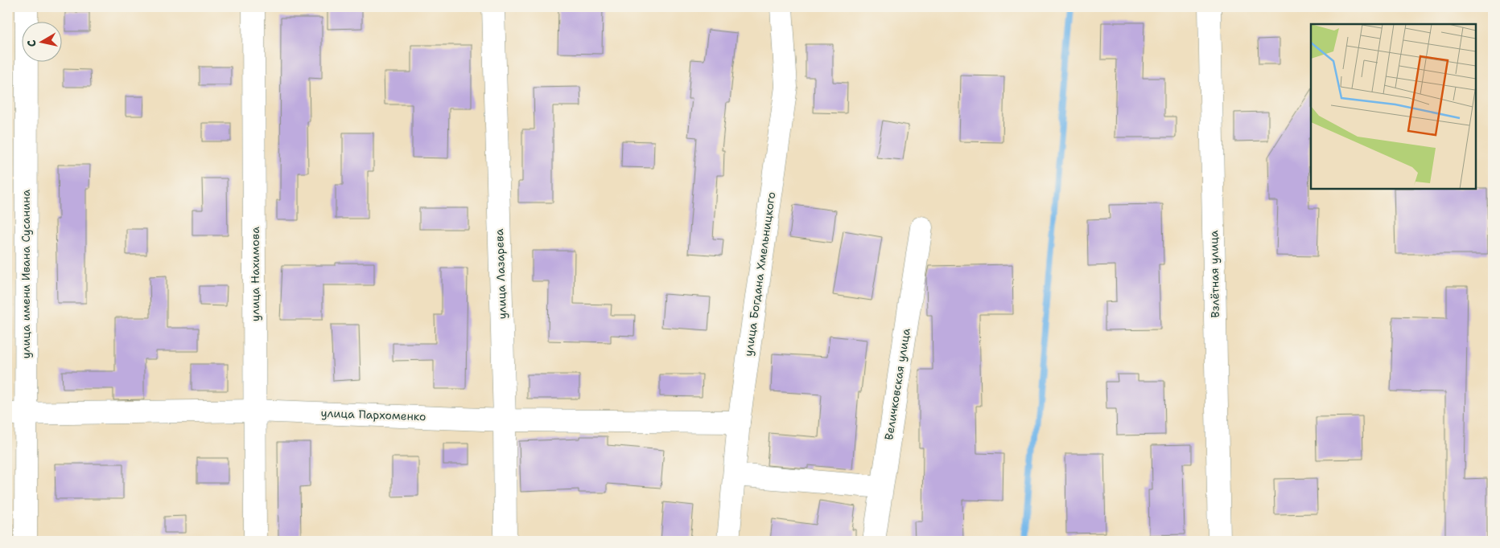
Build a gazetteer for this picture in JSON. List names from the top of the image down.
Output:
{
  "streets": {
    "street": [
      "улица имени Ивана Сусанина",
      "улица Нахимова",
      "улица Лазарева",
      "улица Богдана Хмельницкого",
      "Взлётная улица",
      "Величковская улица",
      "улица Пархоменко"
    ]
  },
  "crossings": [
    ["улица имени Ивана Сусанина", "улица Пархоменко"],
    ["улица Нахимова", "улица Пархоменко"],
    ["улица Лазарева", "улица Пархоменко"],
    ["улица Богдана Хмельницкого", "улица Пархоменко"]
  ],
  "north": "left"
}
